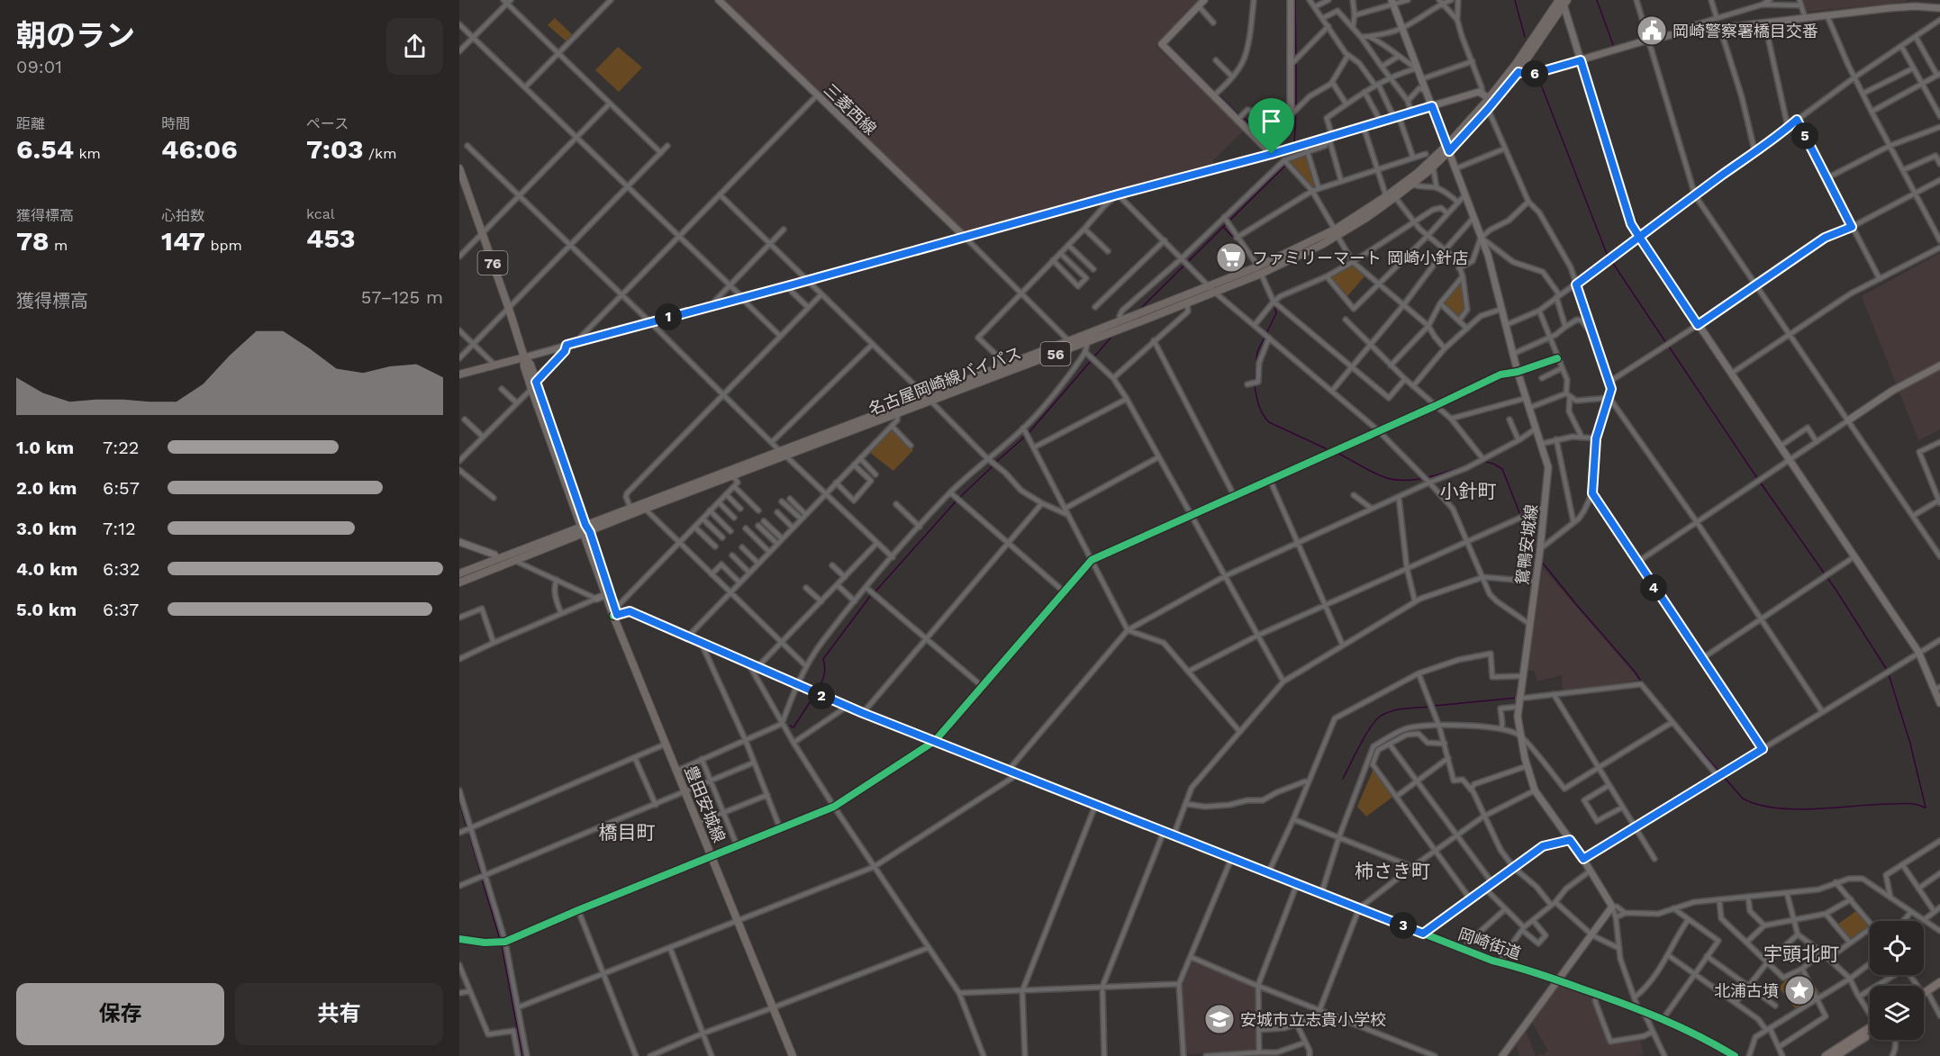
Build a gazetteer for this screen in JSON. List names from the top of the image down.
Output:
{
  "streets": {
    "main road": [
      "76",
      "56",
      "名古屋岡崎線バイパス",
      "豊田安城線"
    ],
    "street": ["三菱西線", "鴛鴨安城線", "岡崎街道"]
  },
  "crossings": [
    ["56", "名古屋岡崎線バイパス"],
    ["名古屋岡崎線バイパス", "鴛鴨安城線"],
    ["名古屋岡崎線バイパス", "豊田安城線"],
    ["豊田安城線", "岡崎街道"]
  ],
  "districts": [
    "小針町",
    "橋目町",
    "柿さき町",
    "宇頭北町"
  ],
  "places": {
    "public building": ["岡崎警察署橋目交番"],
    "supermarket": ["ファミリーマート 岡崎小針店"],
    "place": ["北浦古墳"],
    "school or university": ["安城市立志貴小学校"]
  },
  "page": {
    "heading": ["朝のラン", "09:01"],
    "pins": [
      "6",
      "5",
      "1",
      "4",
      "2",
      "3"
    ],
    "stats": [
      ["距離", "6.54 km"],
      ["時間", "46:06"],
      ["ペース", "7:03 /km"],
      ["獲得標高", "78 m"],
      ["心拍数", "147 bpm"],
      ["kcal", "453"]
    ],
    "chart": ["獲得標高", "57–125 m"],
    "list": [
      {
        "name": "1.0 km",
        "note": "7:22"
      },
      {
        "name": "2.0 km",
        "note": "6:57"
      },
      {
        "name": "3.0 km",
        "note": "7:12"
      },
      {
        "name": "4.0 km",
        "note": "6:32"
      },
      {
        "name": "5.0 km",
        "note": "6:37"
      }
    ],
    "buttons": ["保存", "共有"]
  }
}
